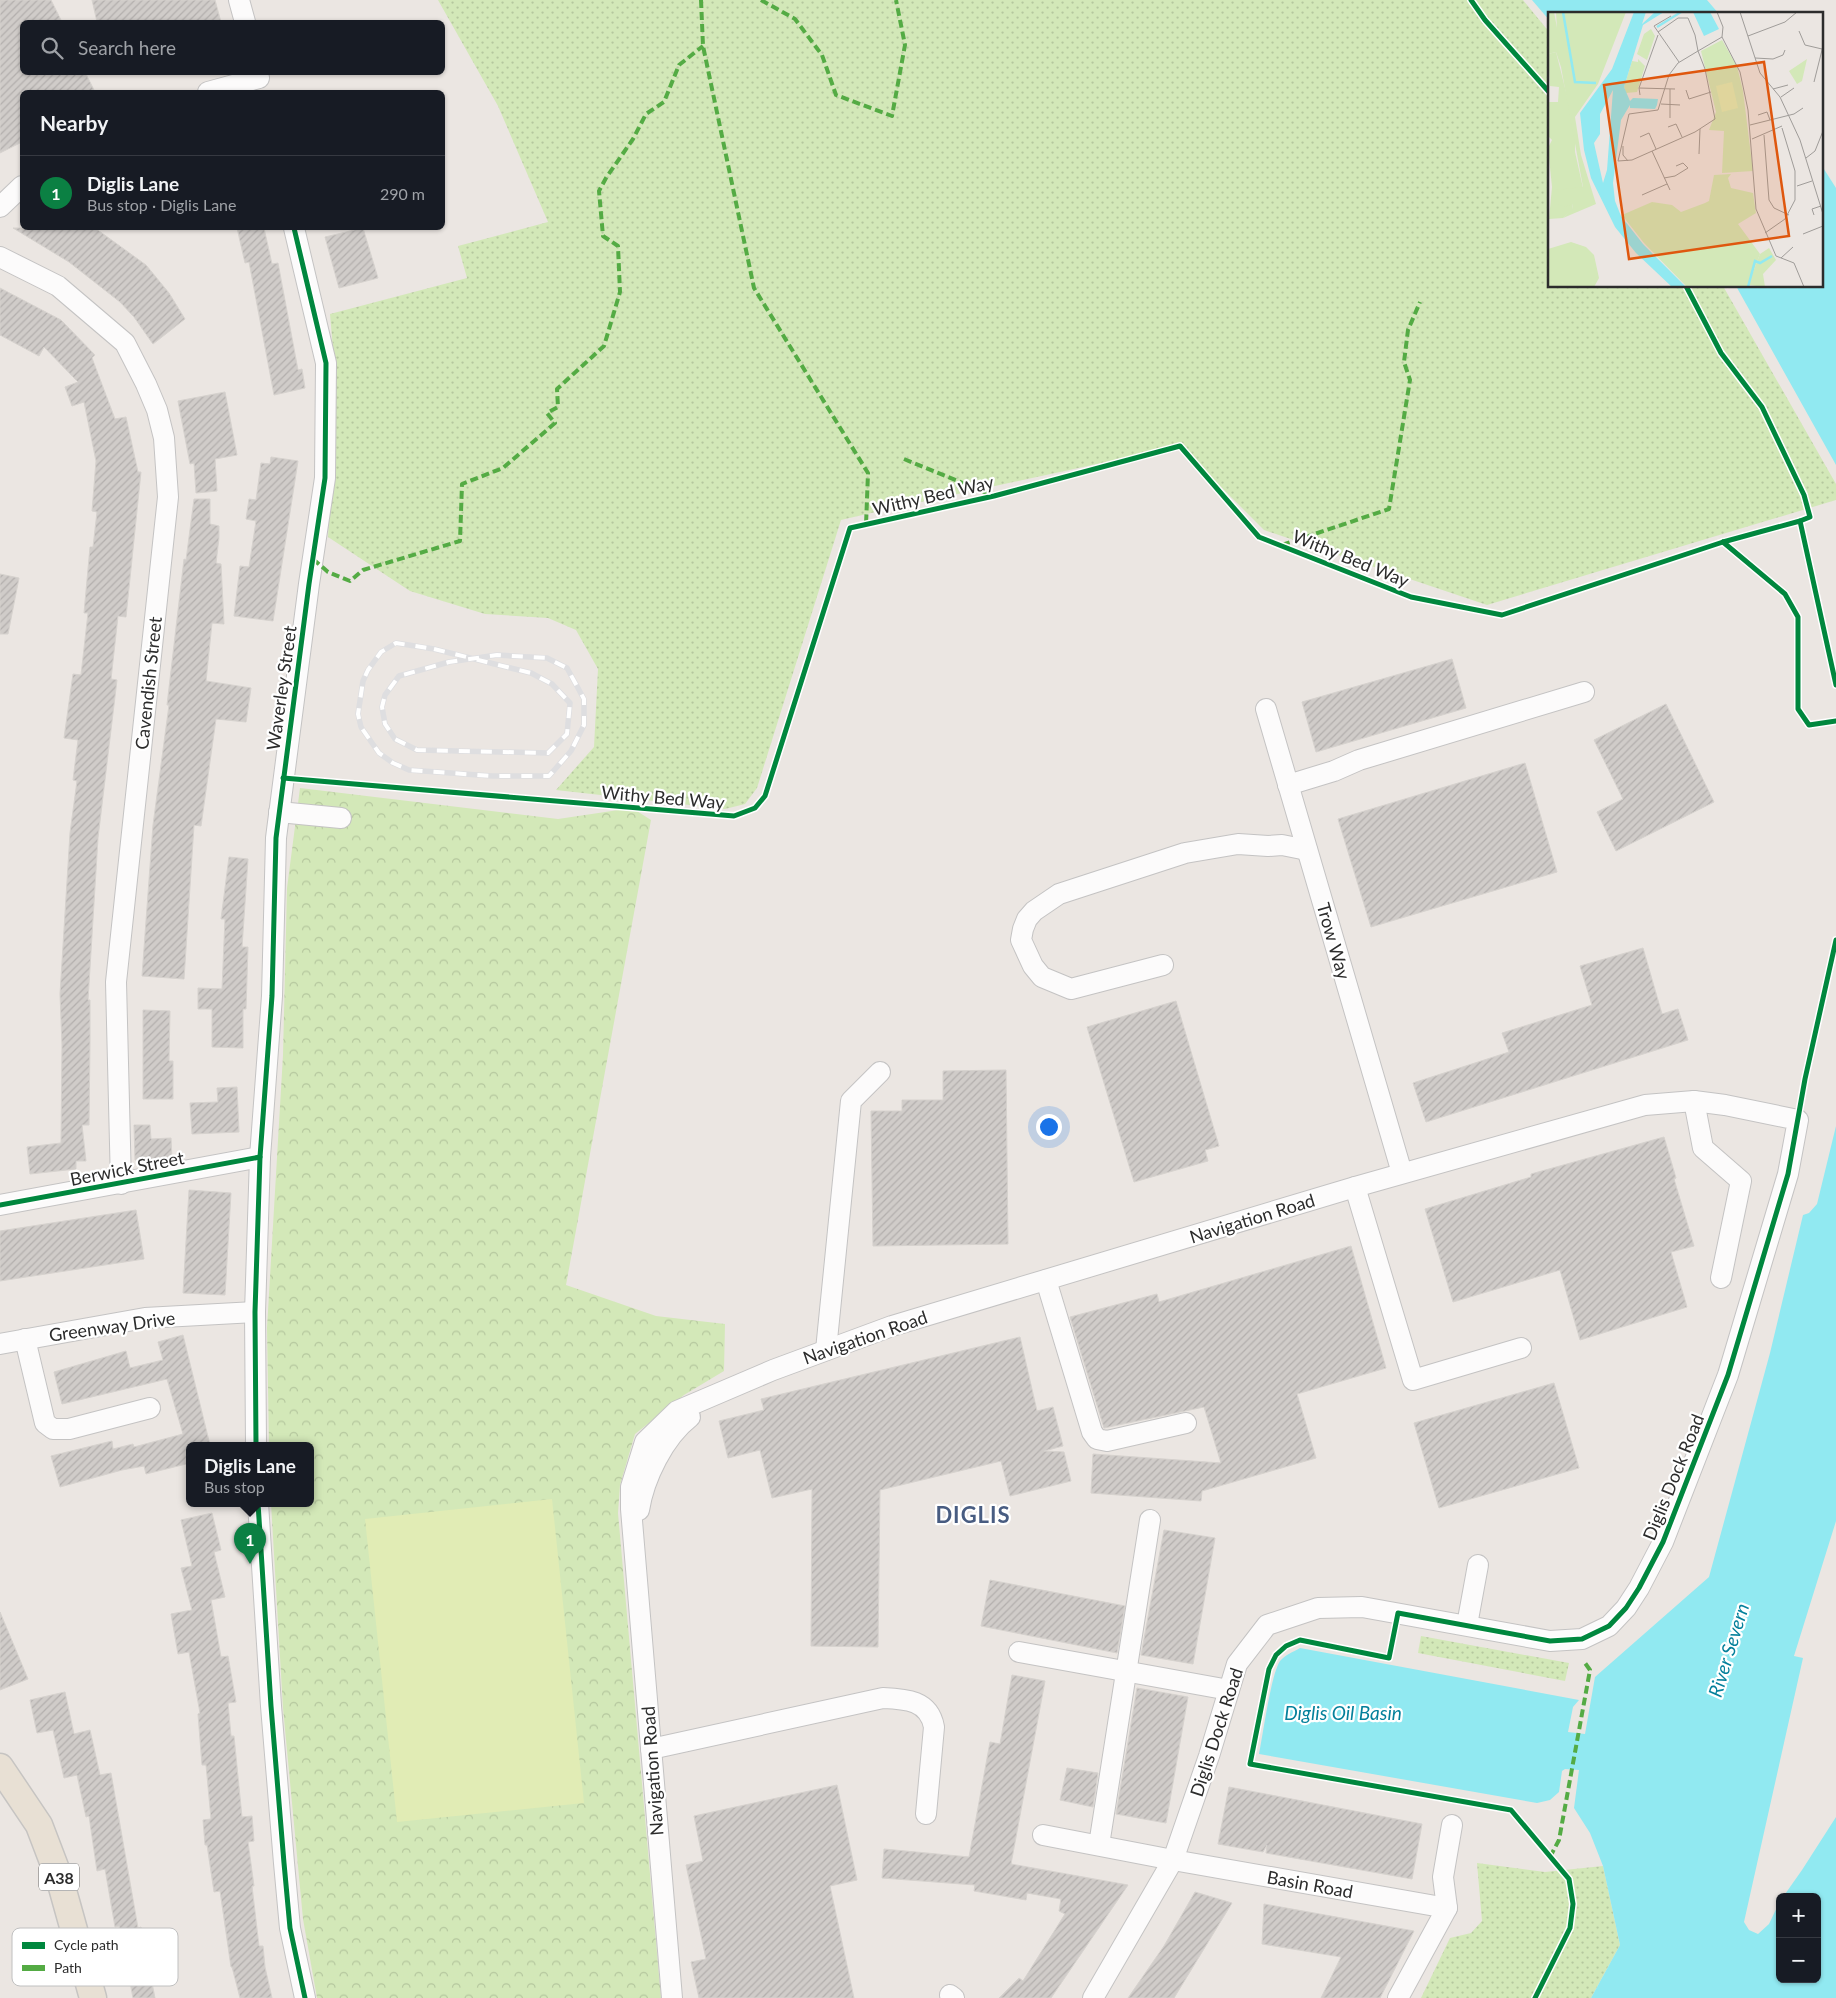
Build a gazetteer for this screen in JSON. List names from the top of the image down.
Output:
{
  "streets": {
    "main road": ["A38"],
    "street": [
      "Cavendish Street",
      "Waverley Street",
      "Trow Way",
      "Berwick Street",
      "Navigation Road",
      "Greenway Drive",
      "Diglis Dock Road",
      "Basin Road"
    ],
    "cycle path": ["Withy Bed Way"]
  },
  "crossings": [
    ["Cavendish Street", "Berwick Street"],
    ["Waverley Street", "Berwick Street"],
    ["Waverley Street", "Greenway Drive"],
    ["Trow Way", "Navigation Road"],
    ["Navigation Road", "Diglis Dock Road"],
    ["Diglis Dock Road", "Basin Road"]
  ],
  "districts": ["DIGLIS"],
  "water": ["River Severn", "Diglis Oil Basin"],
  "legend": ["Cycle path", "Path"],
  "page": {
    "search": "Search here",
    "heading": "Nearby",
    "list": [
      {
        "mark": "1",
        "name": "Diglis Lane",
        "note": "Bus stop · Diglis Lane",
        "value": "290 m"
      }
    ],
    "popup": ["Diglis Lane", "Bus stop"],
    "pins": "1",
    "map_buttons": ["+", "−"]
  }
}
